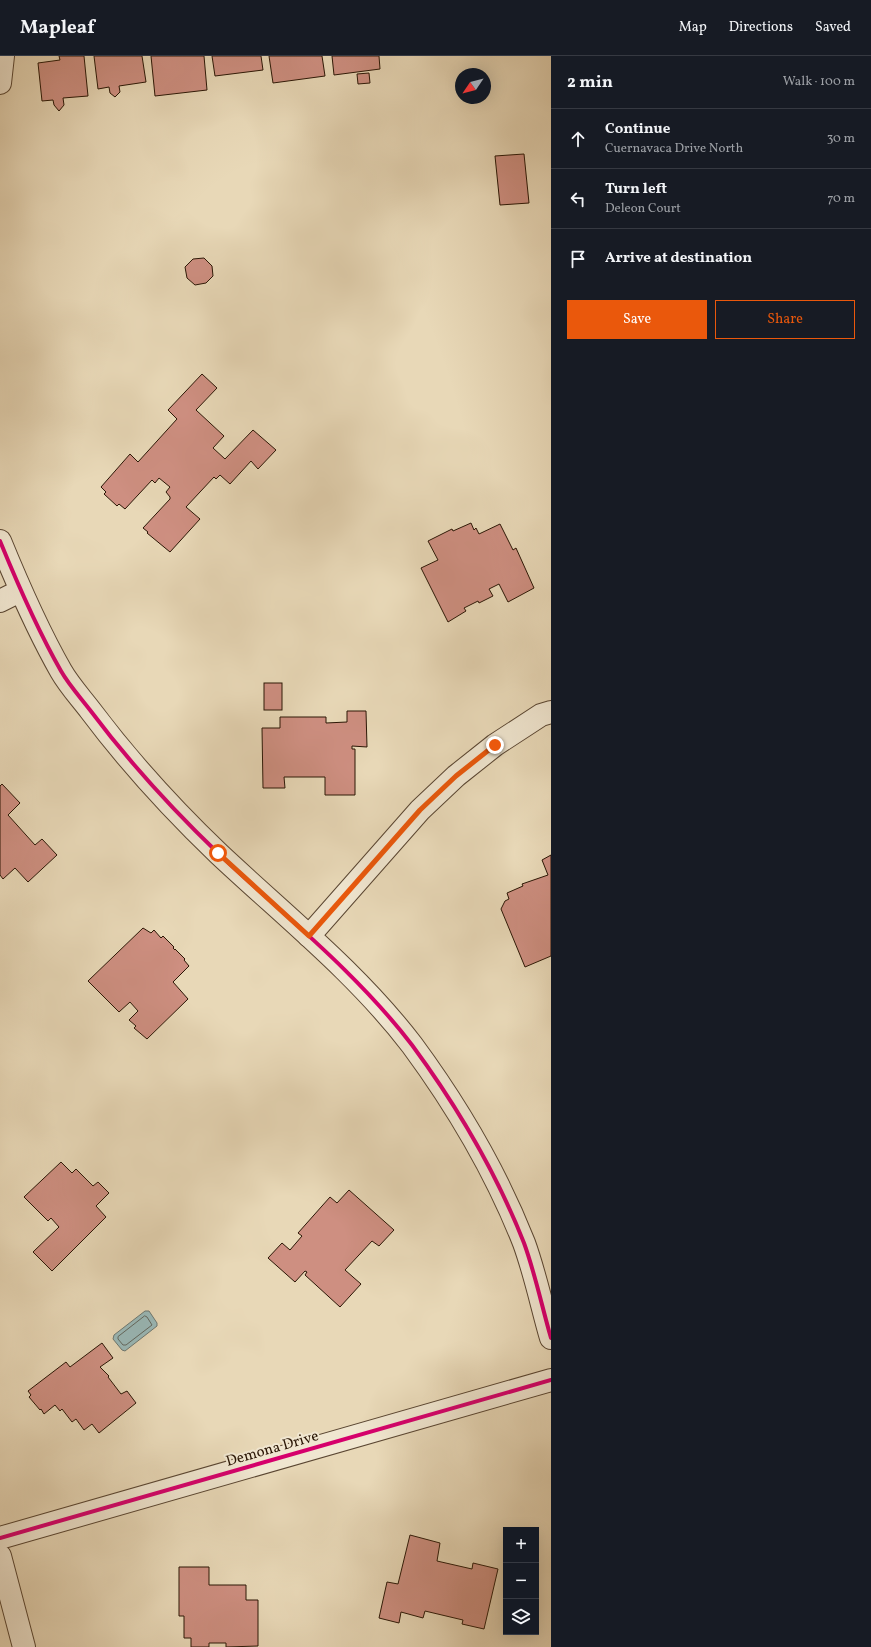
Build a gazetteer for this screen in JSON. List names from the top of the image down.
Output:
{
  "streets": {
    "street": ["Demona Drive"]
  },
  "north": "bottom left",
  "page": {
    "header": "Mapleaf",
    "nav": ["Map", "Directions", "Saved"],
    "heading": ["2 min", "Walk · 100 m"],
    "list": [
      ["Continue", "Cuernavaca Drive North", "30 m"],
      ["Turn left", "Deleon Court", "70 m"],
      "Arrive at destination"
    ],
    "buttons": ["Save", "Share"],
    "map_buttons": ["+", "−"]
  }
}
